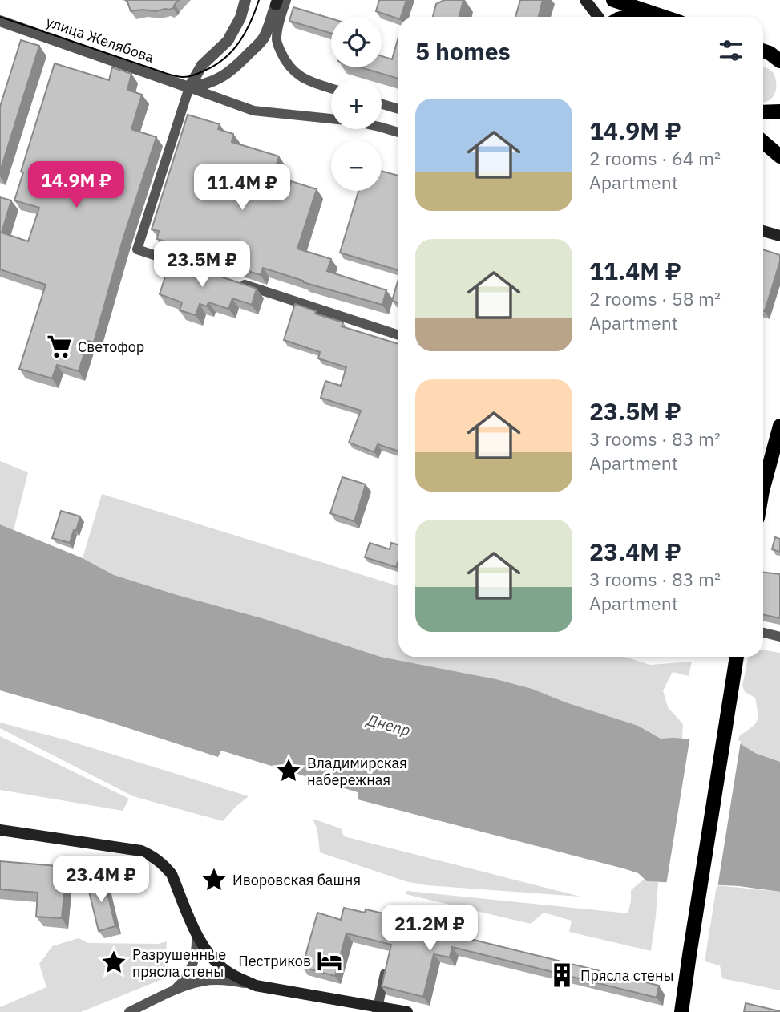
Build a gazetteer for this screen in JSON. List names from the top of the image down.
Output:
{
  "streets": {
    "street": ["улица Желябова"]
  },
  "water": ["Днепр"],
  "places": {
    "supermarket": ["Светофор"],
    "place": ["Владимирская набережная", "Иворовская башня", "Разрушенные прясла стены"],
    "hotel": ["Пестриков"],
    "building": ["Прясла стены"]
  },
  "page": {
    "map_buttons": ["+", "−"],
    "heading": "5 homes",
    "list": [
      {
        "name": "14.9M ₽",
        "note": "2 rooms · 64 m² · Apartment"
      },
      {
        "name": "11.4M ₽",
        "note": "2 rooms · 58 m² · Apartment"
      },
      {
        "name": "23.5M ₽",
        "note": "3 rooms · 83 m² · Apartment"
      },
      {
        "name": "23.4M ₽",
        "note": "3 rooms · 83 m² · Apartment"
      }
    ],
    "price": [
      "14.9M ₽",
      "11.4M ₽",
      "23.5M ₽",
      "23.4M ₽",
      "21.2M ₽"
    ]
  }
}
